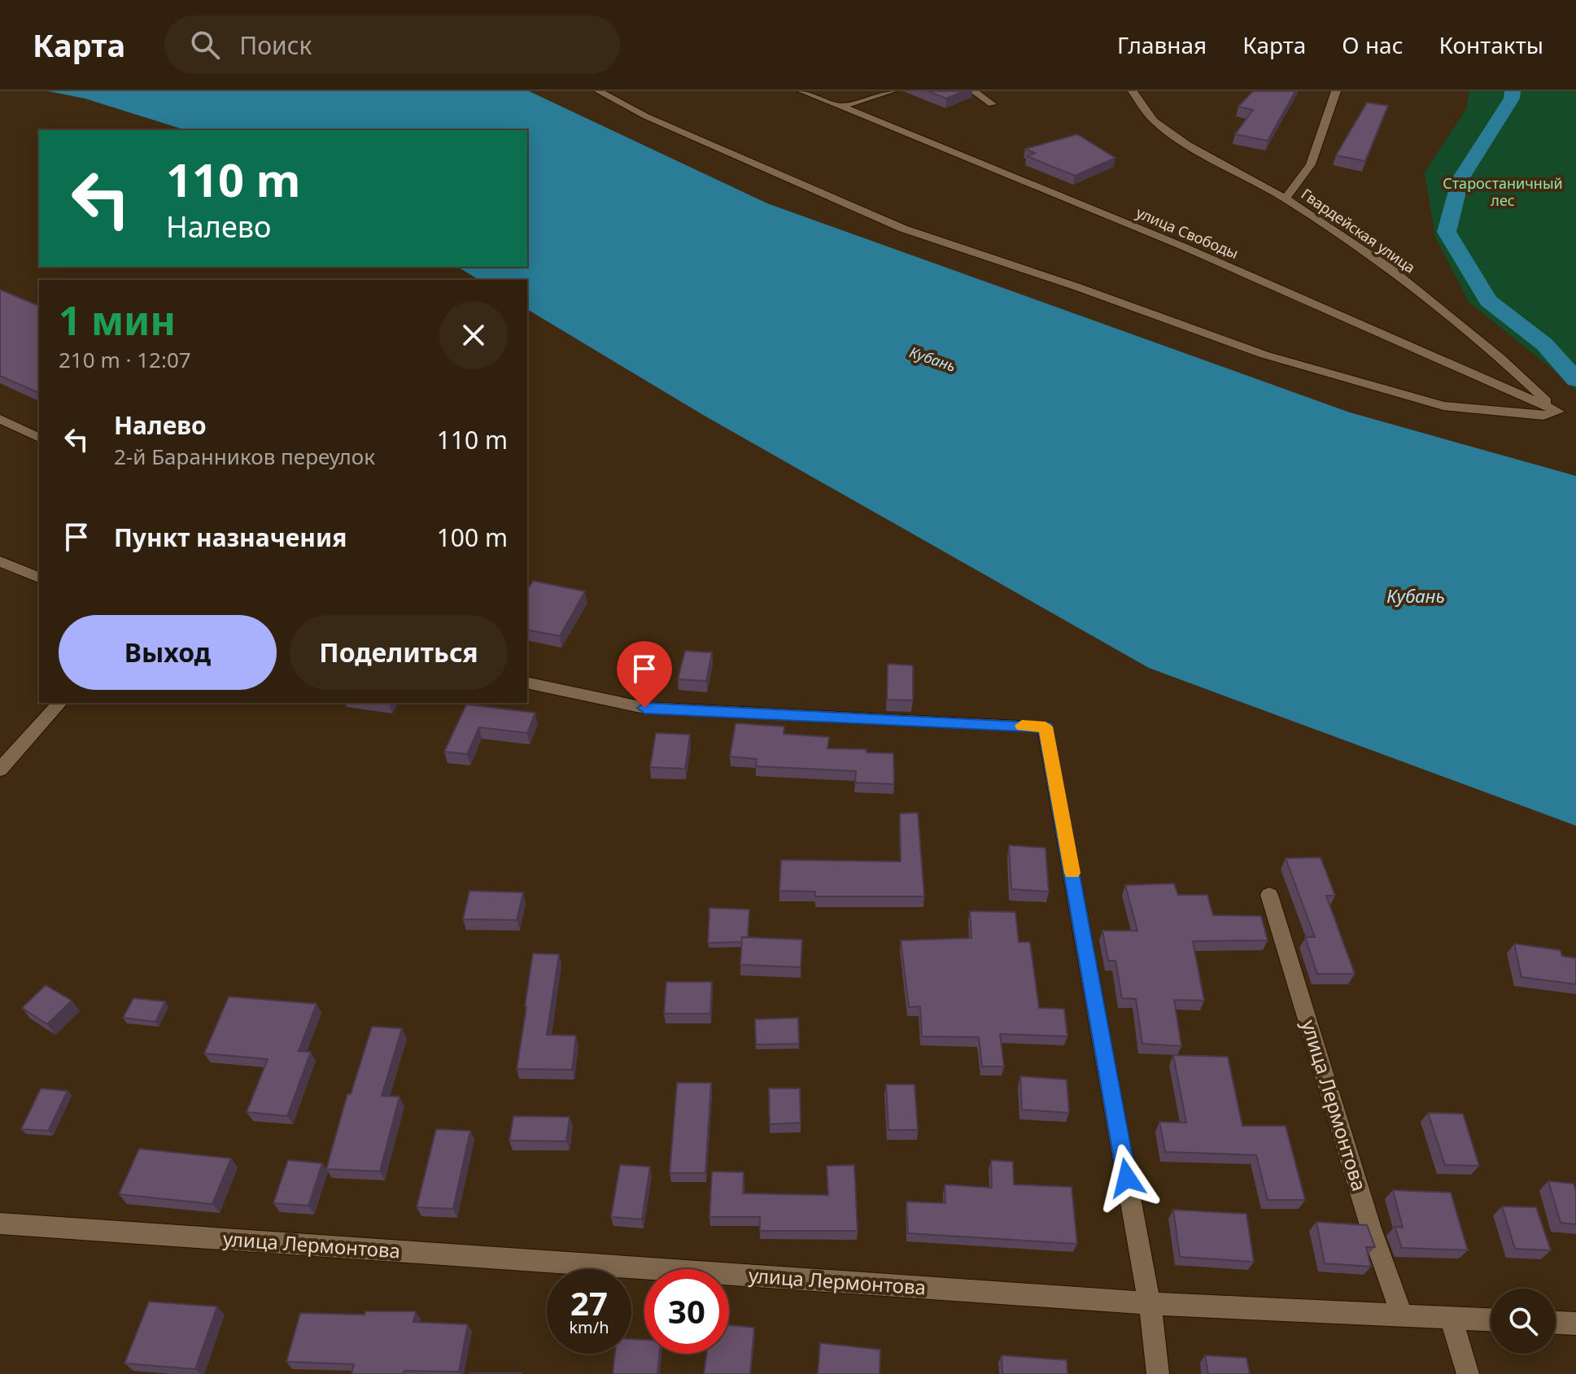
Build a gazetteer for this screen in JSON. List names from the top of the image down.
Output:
{
  "streets": {
    "street": ["Гвардейская улица", "улица Свободы", "улица Лермонтова"]
  },
  "crossings": [
    ["Гвардейская улица", "улица Свободы"]
  ],
  "water": ["Кубань"],
  "parks": ["Старостаничный лес"],
  "page": {
    "header": "Карта",
    "search": "Поиск",
    "nav": [
      "Главная",
      "Карта",
      "О нас",
      "Контакты"
    ],
    "turn": ["110 m", "Налево"],
    "heading": ["1 мин", "210 m · 12:07"],
    "list": [
      {
        "name": "Налево",
        "note": "2-й Баранников переулок",
        "value": "110 m"
      },
      {
        "name": "Пункт назначения",
        "value": "100 m"
      }
    ],
    "buttons": ["Выход", "Поделиться"],
    "speed": "27 km/h",
    "limit": "30"
  }
}
